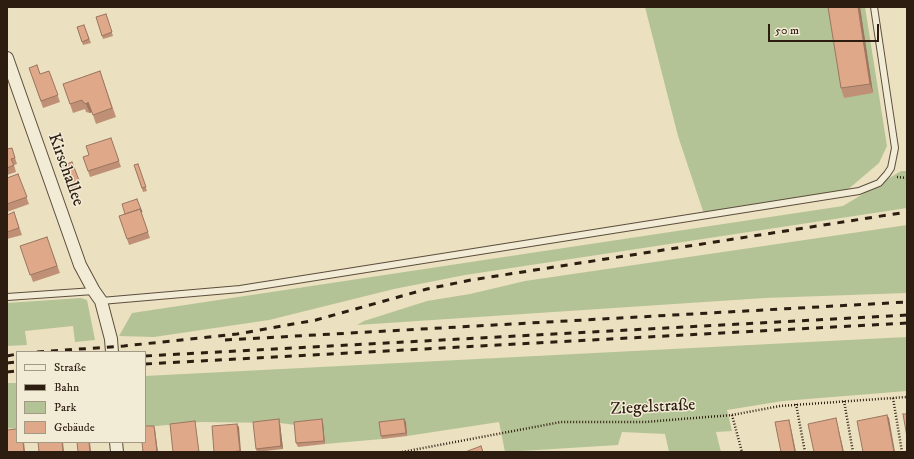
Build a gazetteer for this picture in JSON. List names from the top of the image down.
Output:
{
  "streets": {
    "street": ["Kirschallee"],
    "path": ["Ziegelstraße"]
  },
  "legend": [
    "Straße",
    "Bahn",
    "Park",
    "Gebäude"
  ],
  "scale_bar": "50 m"
}
